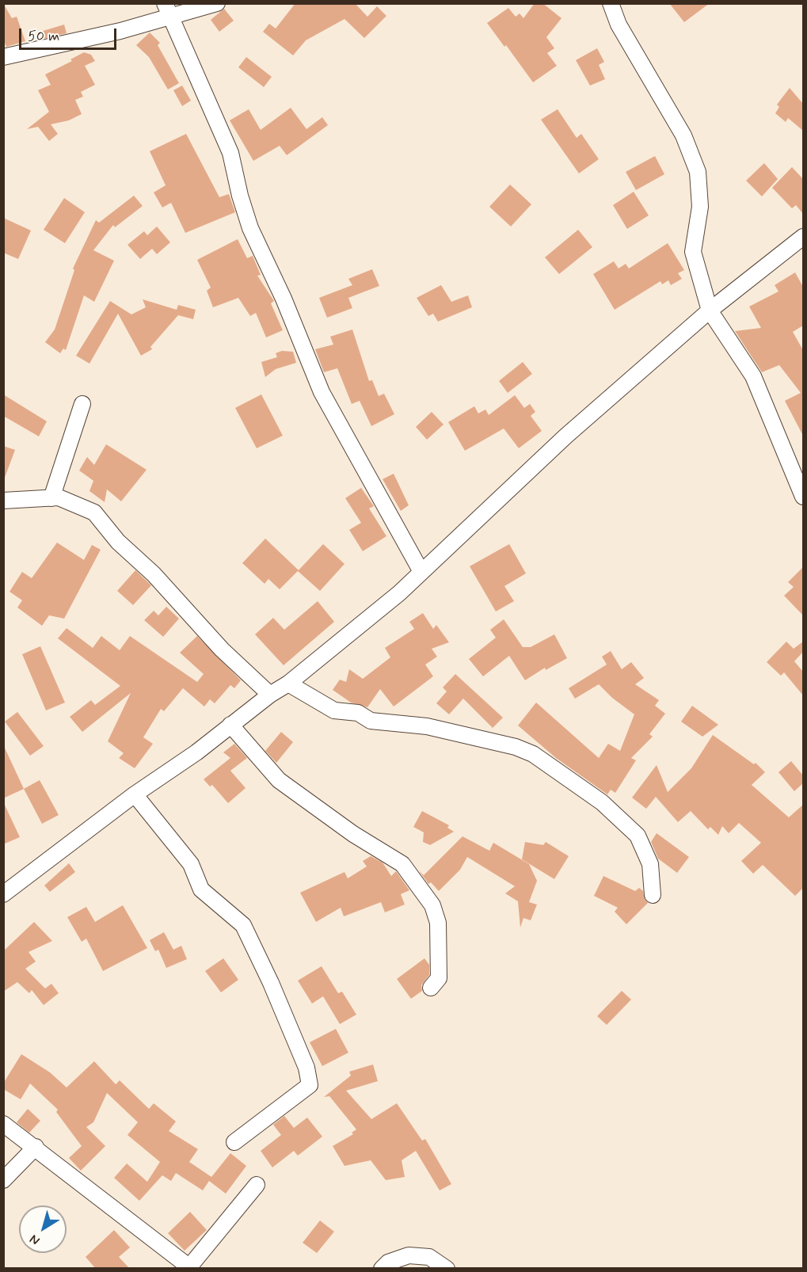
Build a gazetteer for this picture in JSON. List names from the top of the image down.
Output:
{
  "scale_bar": "50 m",
  "north": "bottom left"
}
